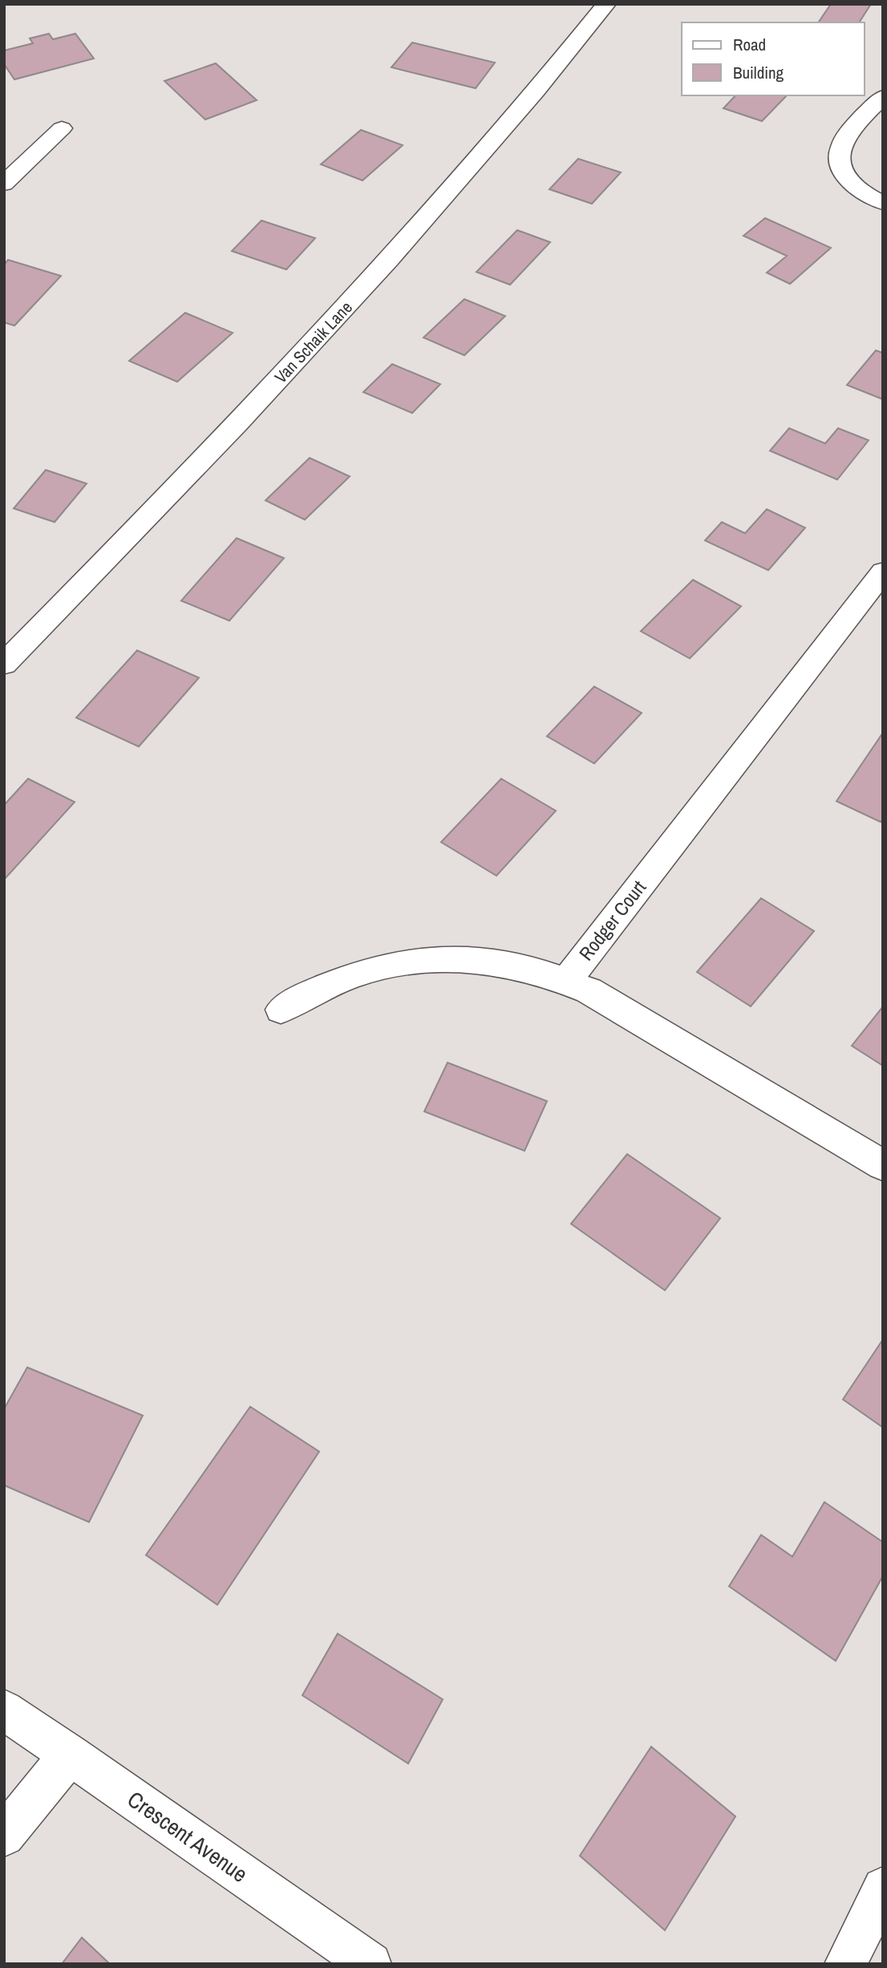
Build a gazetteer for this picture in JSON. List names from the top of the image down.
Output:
{
  "streets": {
    "street": ["Van Schaik Lane", "Rodger Court", "Crescent Avenue"]
  },
  "legend": ["Road", "Building"]
}
